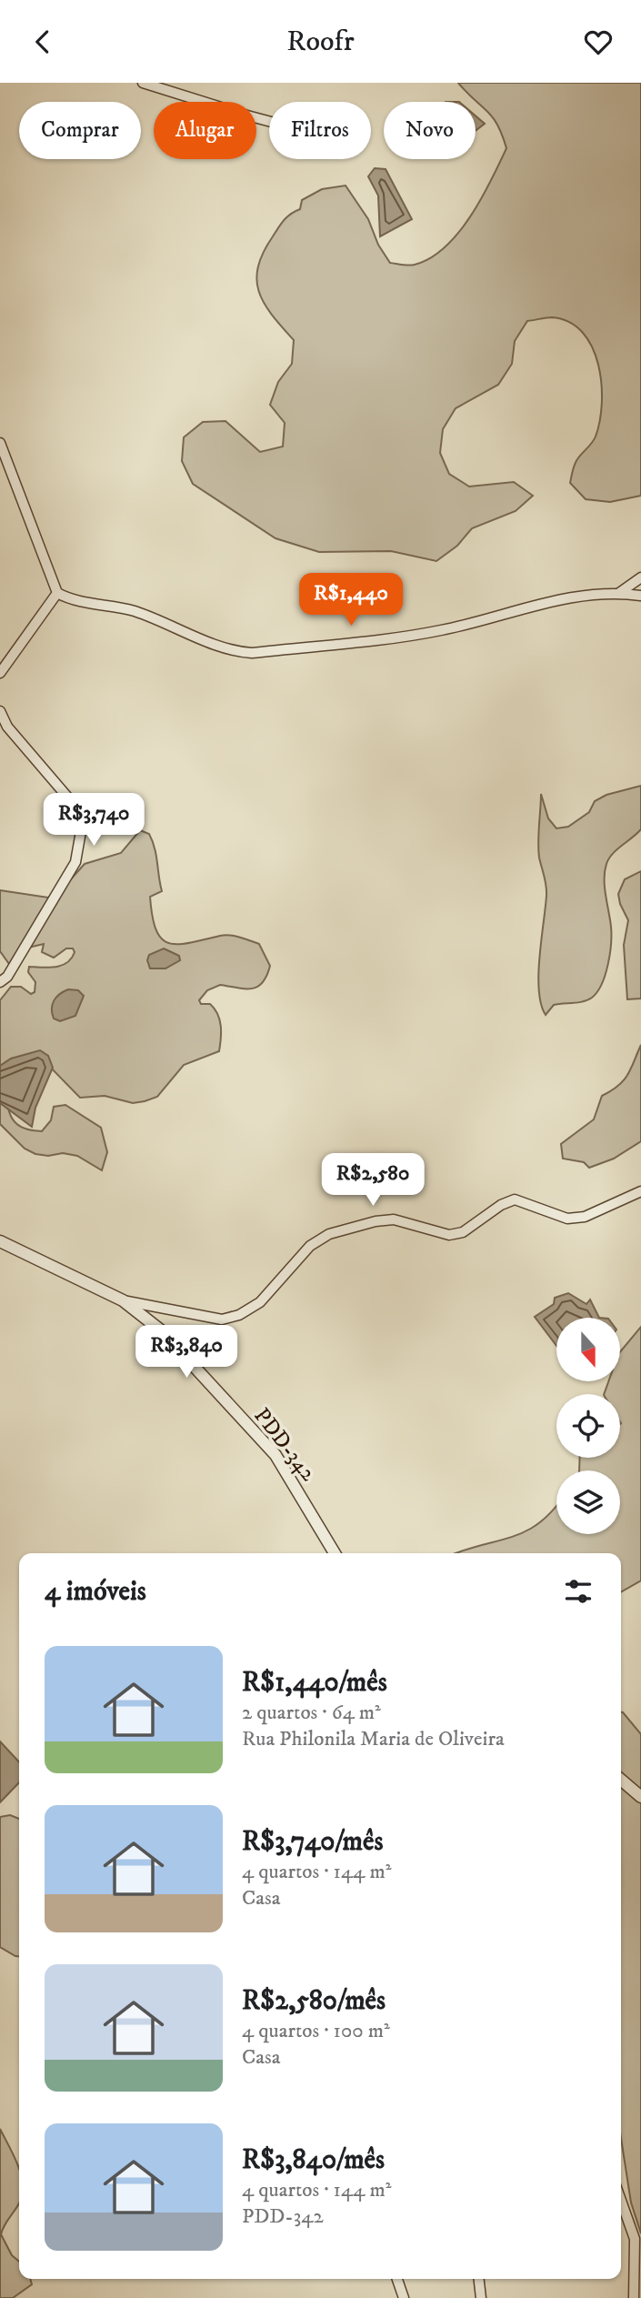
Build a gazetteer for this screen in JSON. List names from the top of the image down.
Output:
{
  "streets": {
    "street": ["PDD-342"]
  },
  "north": "bottom",
  "page": {
    "header": "Roofr",
    "chip": [
      "Comprar",
      "Alugar",
      "Filtros",
      "Novo"
    ],
    "price": [
      "R$1,440",
      "R$3,740",
      "R$2,580",
      "R$3,840"
    ],
    "heading": "4 imóveis",
    "list": [
      {
        "name": "R$1,440/mês",
        "note": "2 quartos · 64 m² · Rua Philonila Maria de Oliveira"
      },
      {
        "name": "R$3,740/mês",
        "note": "4 quartos · 144 m² · Casa"
      },
      {
        "name": "R$2,580/mês",
        "note": "4 quartos · 100 m² · Casa"
      },
      {
        "name": "R$3,840/mês",
        "note": "4 quartos · 144 m² · PDD-342"
      }
    ]
  }
}
